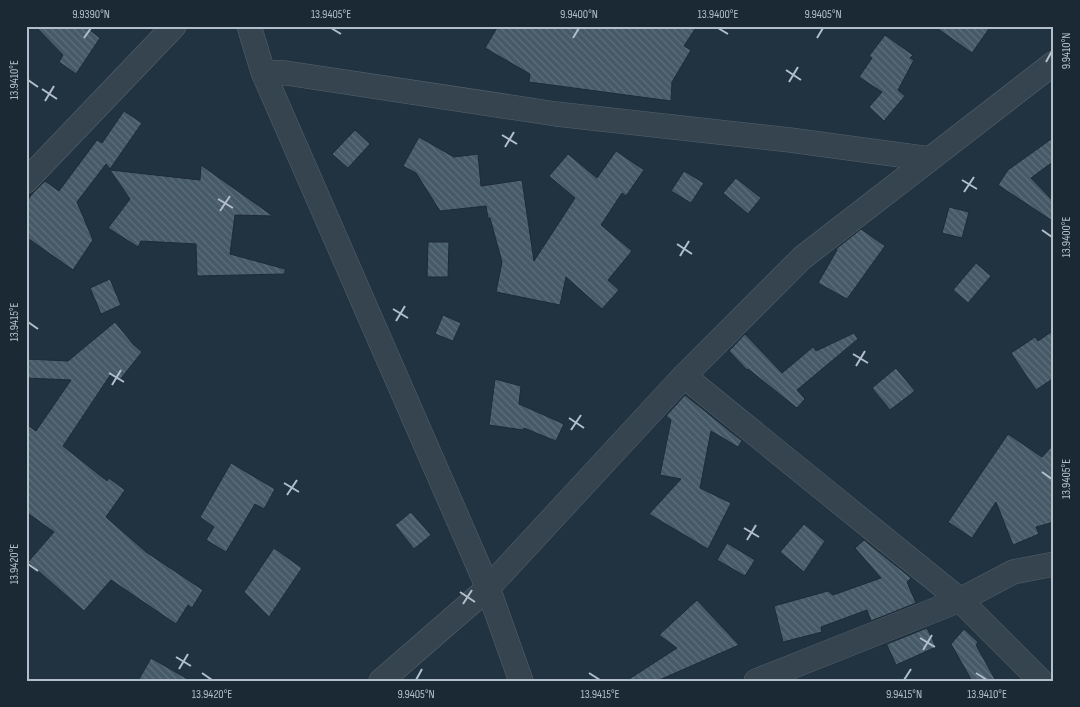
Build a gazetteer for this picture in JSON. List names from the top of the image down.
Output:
{
  "coordinates": [
    "9.9390°N",
    "13.9405°E",
    "9.9400°N",
    "13.9400°E",
    "9.9405°N",
    "9.9410°N",
    "13.9410°E",
    "13.9415°E",
    "13.9420°E",
    "9.9415°N"
  ]
}
